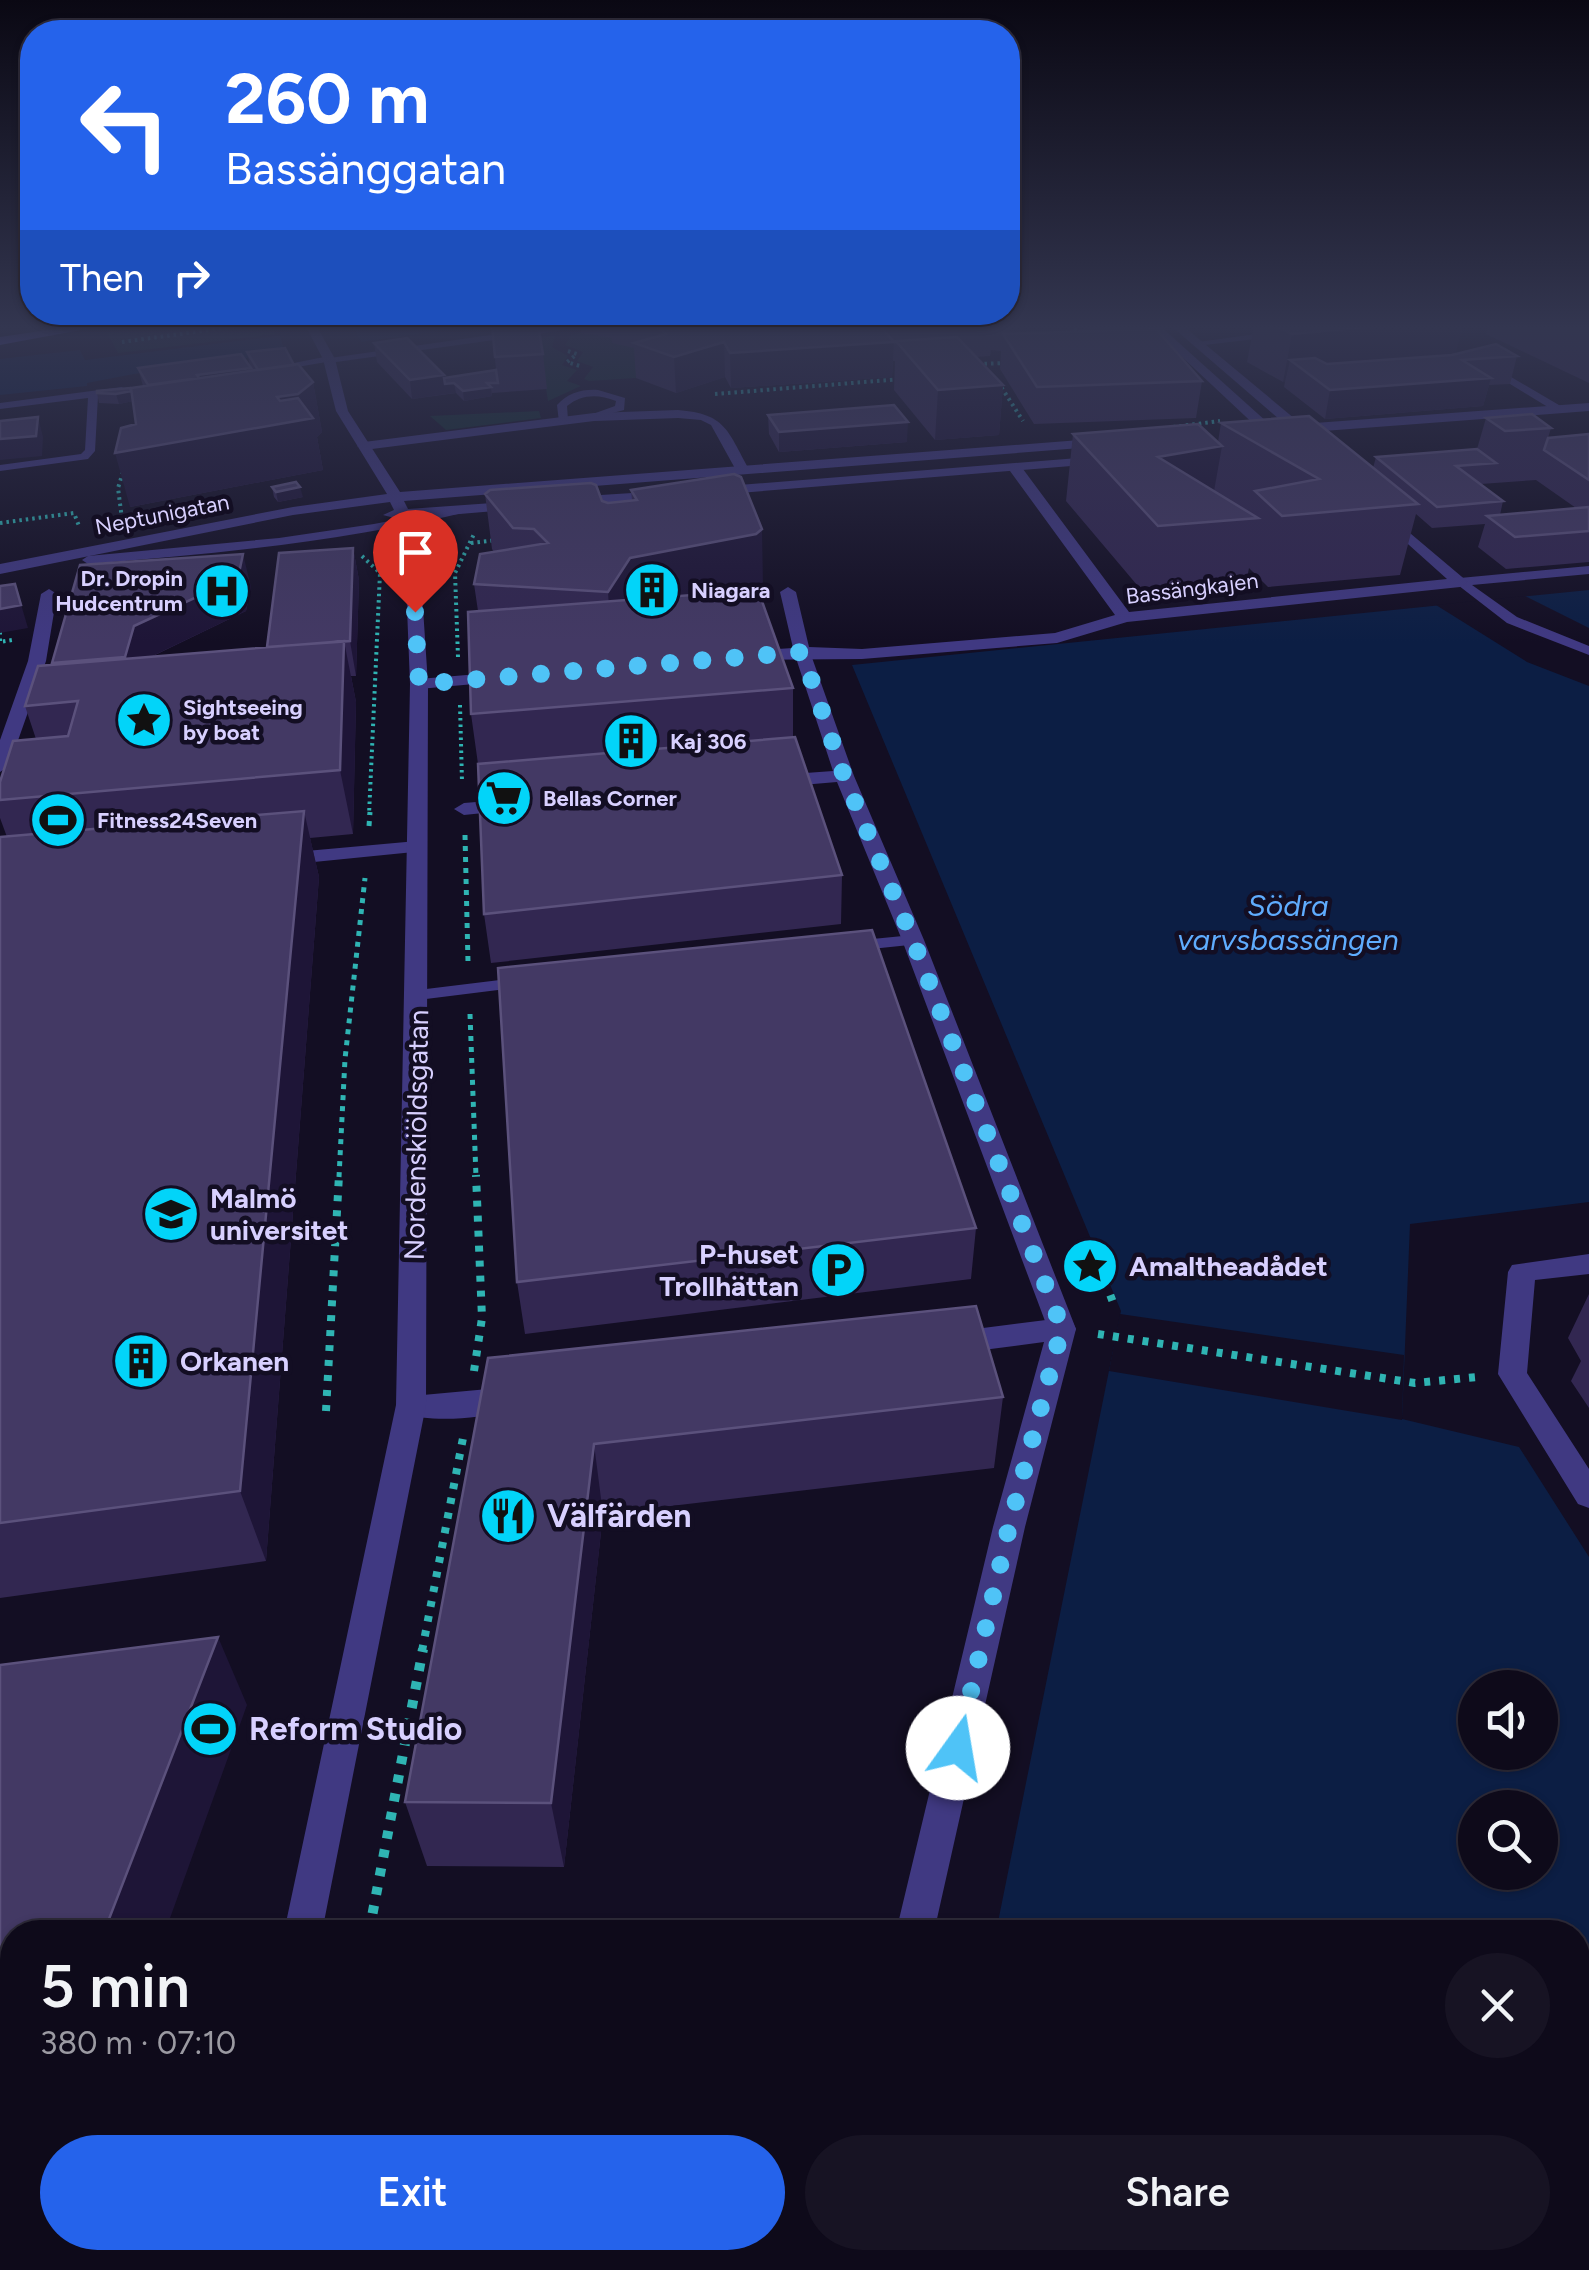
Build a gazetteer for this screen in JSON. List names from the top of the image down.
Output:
{
  "streets": {
    "street": ["Neptunigatan", "Bassängkajen", "Nordenskiöldsgatan"]
  },
  "crossings": [
    ["Neptunigatan", "Nordenskiöldsgatan"]
  ],
  "water": ["Södra varvsbassängen"],
  "places": {
    "building": ["Niagara", "Kaj 306", "Orkanen"],
    "hospital": ["Dr. Dropin Hudcentrum"],
    "place": ["Sightseeing by boat", "Amaltheadådet"],
    "supermarket": ["Bellas Corner"],
    "sports": ["Fitness24Seven", "Reform Studio"],
    "school or university": ["Malmö universitet"],
    "parking": ["P-huset Trollhättan"],
    "restaurant": ["Välfärden"]
  },
  "page": {
    "turn": ["260 m", "Bassänggatan"],
    "then": "Then",
    "heading": ["5 min", "380 m · 07:10"],
    "buttons": ["Exit", "Share"]
  }
}
